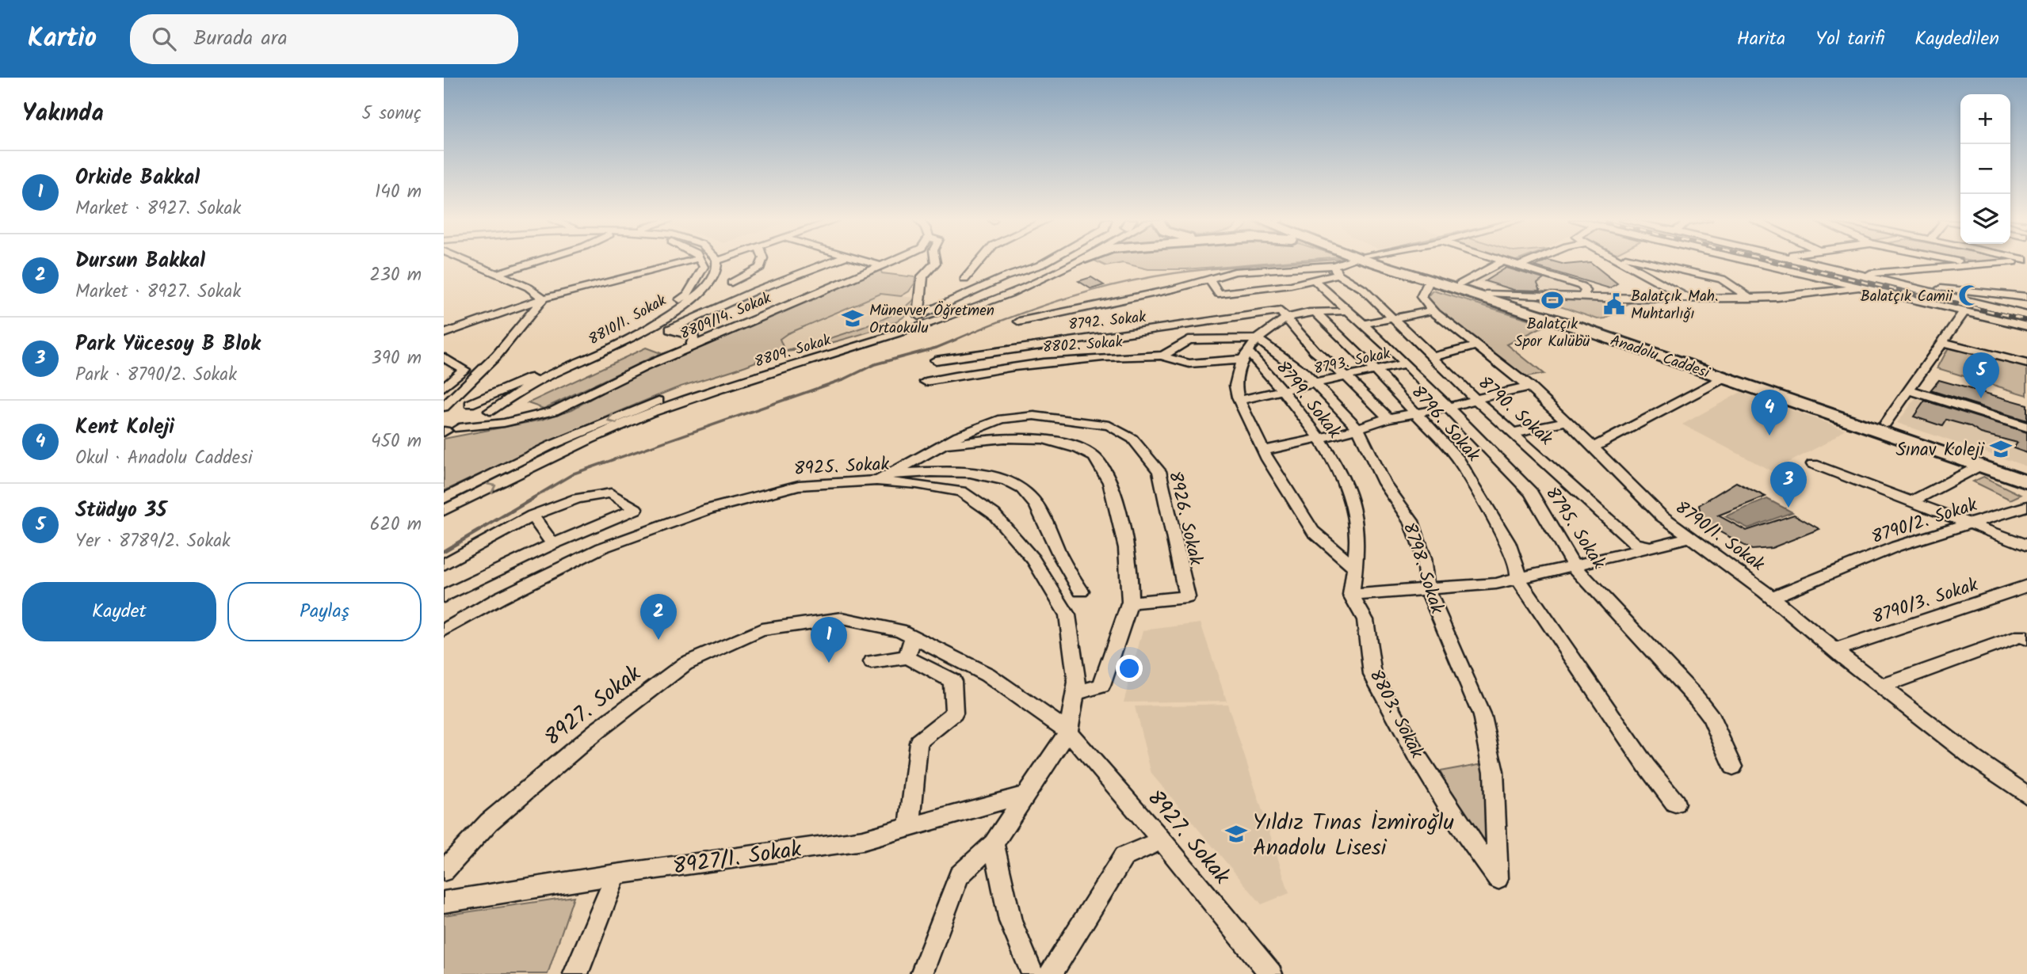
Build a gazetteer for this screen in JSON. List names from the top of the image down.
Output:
{
  "streets": {
    "highway": ["Anadolu Caddesi"],
    "street": [
      "8809/14. Sokak",
      "8810/1. Sokak",
      "8792. Sokak",
      "8802. Sokak",
      "8809. Sokak",
      "8793. Sokak",
      "8799. Sokak",
      "8790. Sokak",
      "8796. Sokak",
      "8925. Sokak",
      "8926. Sokak",
      "8790/2. Sokak",
      "8795. Sokak",
      "8790/1. Sokak",
      "8798. Sokak",
      "8790/3. Sokak",
      "8927. Sokak",
      "8803. Sokak",
      "8927/1. Sokak"
    ]
  },
  "crossings": [
    ["8809/14. Sokak", "8810/1. Sokak"],
    ["8792. Sokak", "8796. Sokak"],
    ["8792. Sokak", "8795. Sokak"],
    ["8802. Sokak", "8799. Sokak"],
    ["8793. Sokak", "8799. Sokak"],
    ["8793. Sokak", "8796. Sokak"],
    ["8793. Sokak", "8795. Sokak"],
    ["8793. Sokak", "8798. Sokak"],
    ["8925. Sokak", "8926. Sokak"],
    ["8790/2. Sokak", "8790/1. Sokak"],
    ["8790/1. Sokak", "8790/3. Sokak"],
    ["8798. Sokak", "8803. Sokak"]
  ],
  "places": {
    "mosque": ["Balatçık Camii"],
    "sports": ["Balatçık Spor Kulübü"],
    "public building": ["Balatçık Mah. Muhtarlığı"],
    "school or university": ["Münevver Öğretmen Ortaokulu", "Sınav Koleji", "Yıldız Tınas İzmiroğlu Anadolu Lisesi"]
  },
  "page": {
    "header": "Kartio",
    "search": "Burada ara",
    "nav": ["Harita", "Yol tarifi", "Kaydedilen"],
    "heading": ["Yakında", "5 sonuç"],
    "map_buttons": ["+", "−"],
    "list": [
      {
        "mark": "1",
        "name": "Orkide Bakkal",
        "note": "Market · 8927. Sokak",
        "value": "140 m"
      },
      {
        "mark": "2",
        "name": "Dursun Bakkal",
        "note": "Market · 8927. Sokak",
        "value": "230 m"
      },
      {
        "mark": "3",
        "name": "Park Yücesoy B Blok",
        "note": "Park · 8790/2. Sokak",
        "value": "390 m"
      },
      {
        "mark": "4",
        "name": "Kent Koleji",
        "note": "Okul · Anadolu Caddesi",
        "value": "450 m"
      },
      {
        "mark": "5",
        "name": "Stüdyo 35",
        "note": "Yer · 8789/2. Sokak",
        "value": "620 m"
      }
    ],
    "pins": [
      "5",
      "4",
      "3",
      "2",
      "1"
    ],
    "buttons": ["Kaydet", "Paylaş"]
  }
}
